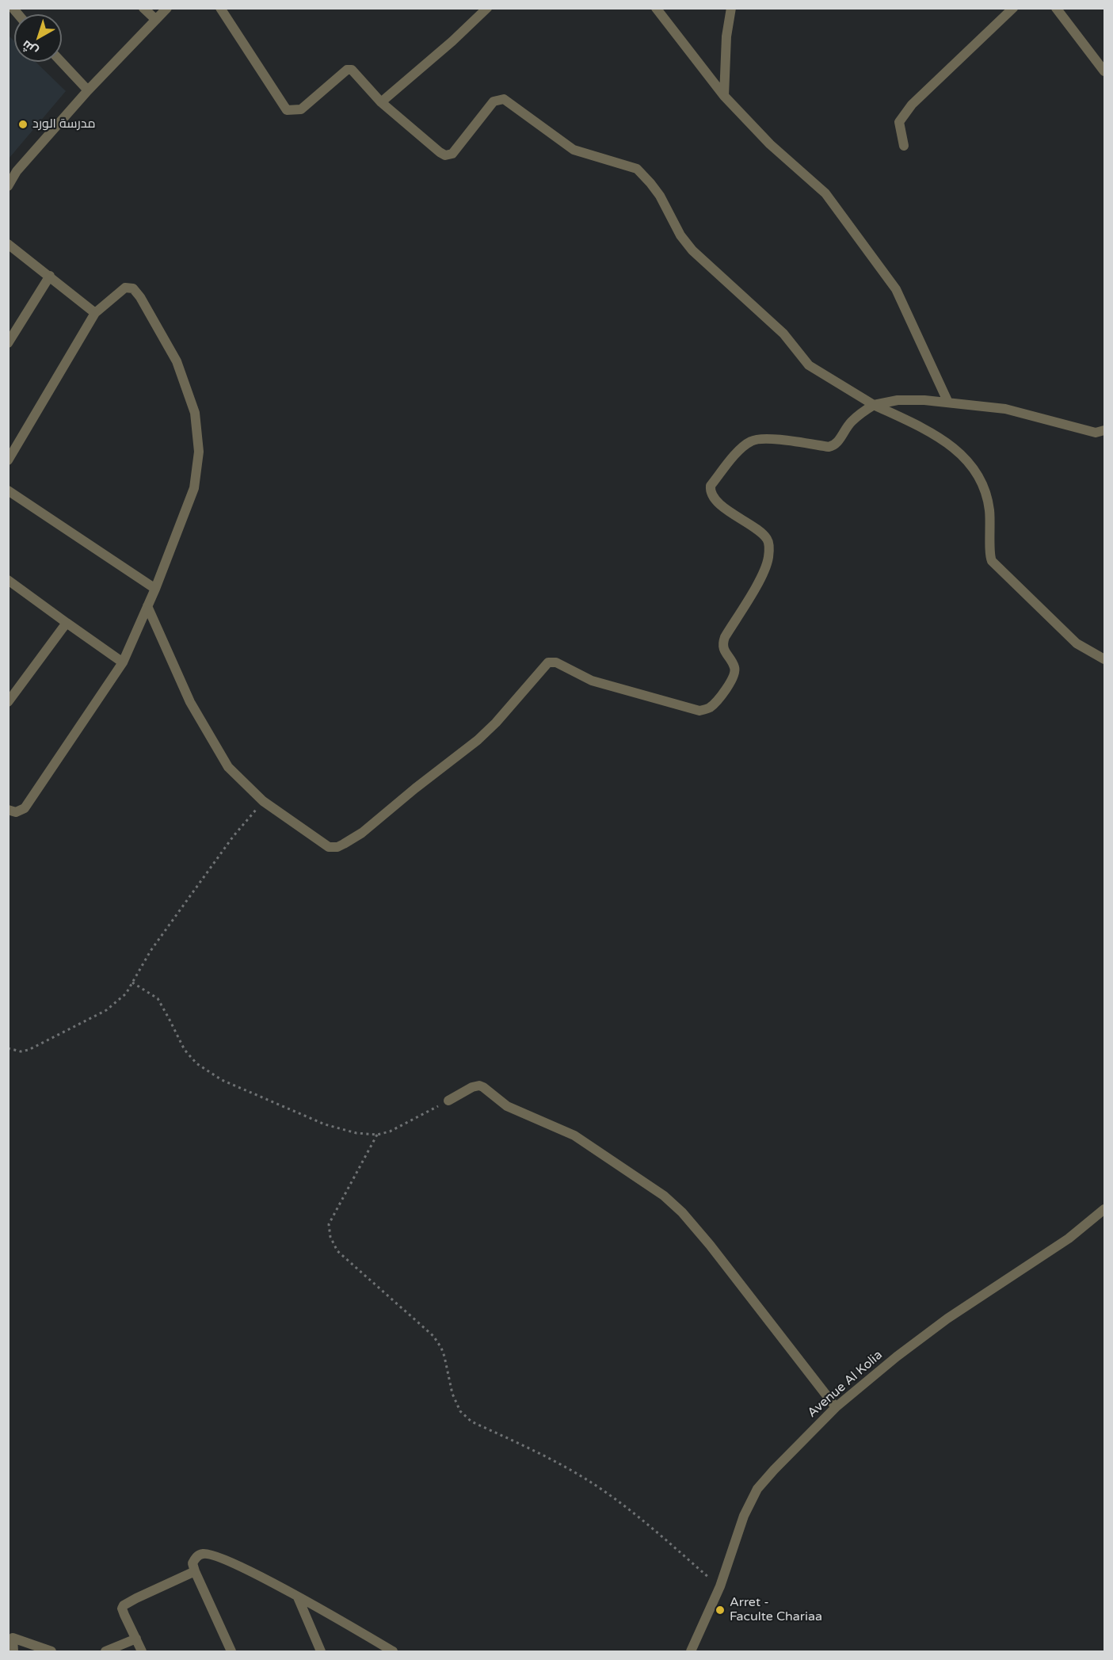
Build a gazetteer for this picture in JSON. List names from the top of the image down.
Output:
{
  "streets": {
    "street": ["Avenue Al Kolia"]
  },
  "places": ["مدرسة الورد", "Arret - Faculte Chariaa"],
  "north": "bottom left"
}
